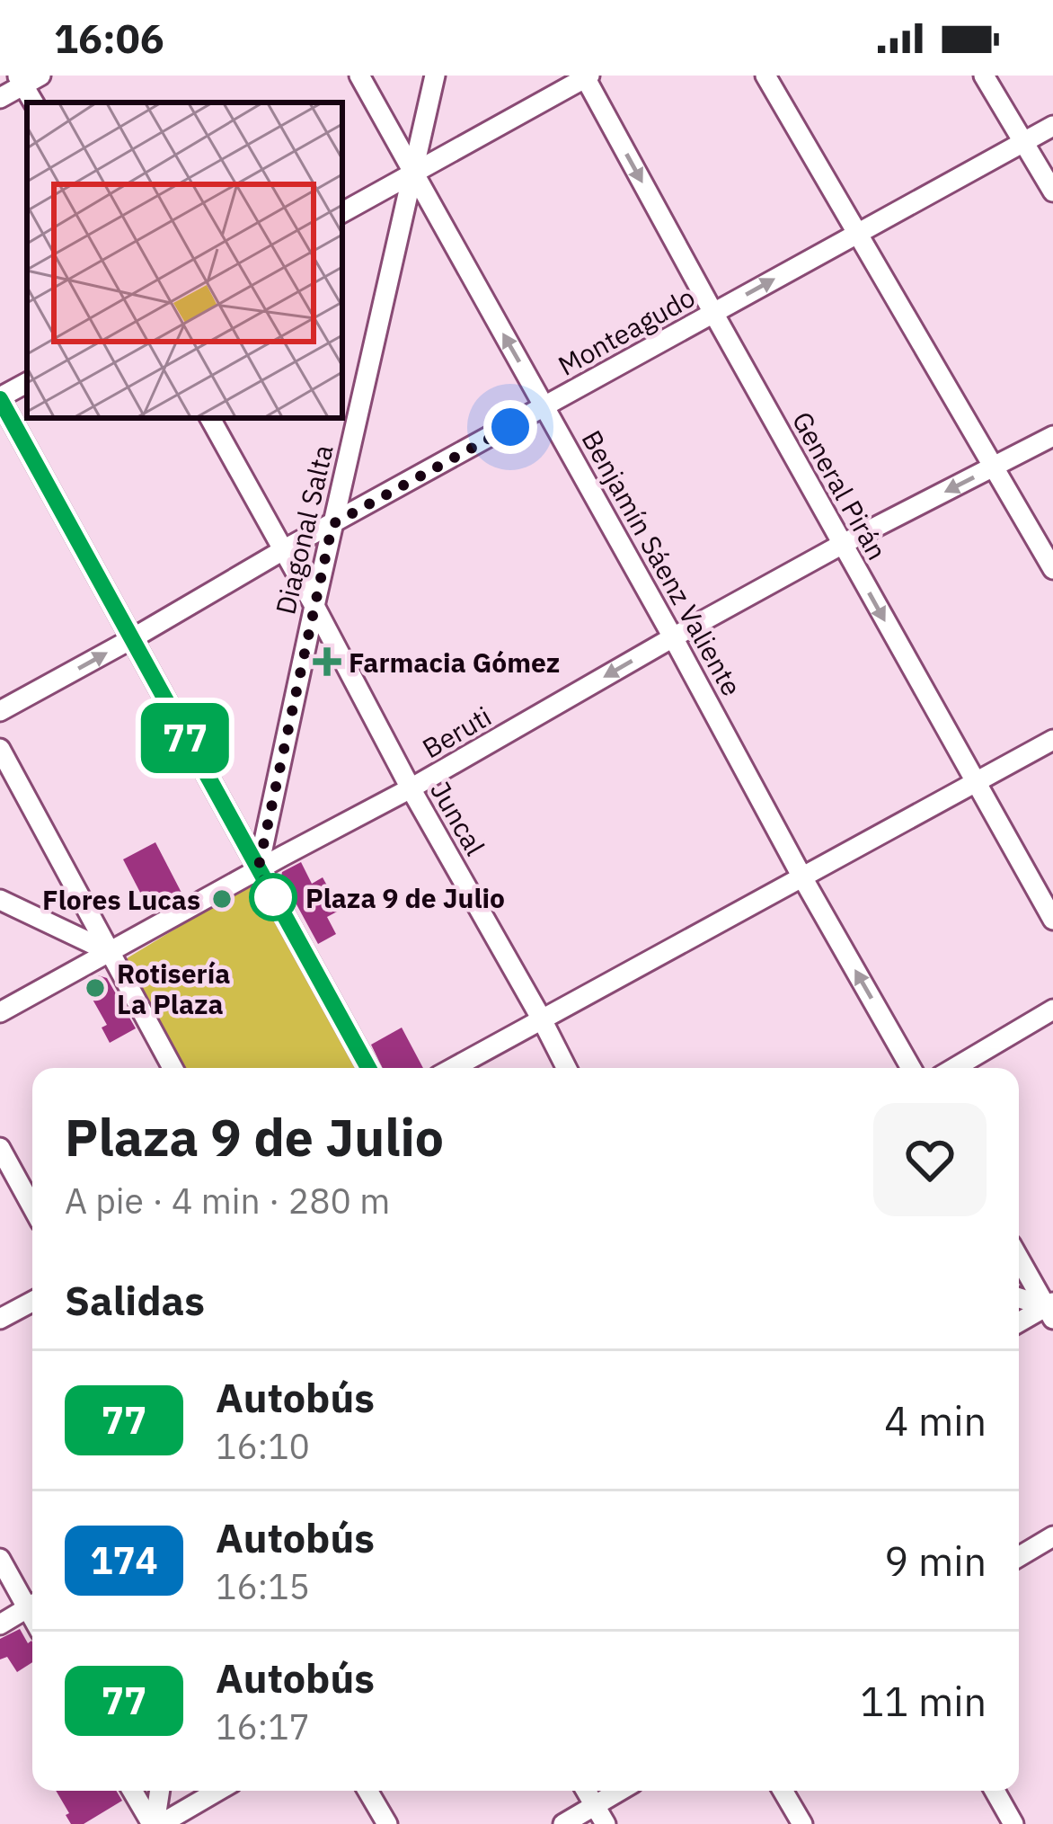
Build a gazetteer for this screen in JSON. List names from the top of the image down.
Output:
{
  "streets": {
    "street": [
      "Monteagudo",
      "General Pirán",
      "Diagonal Salta",
      "Benjamín Sáenz Valiente",
      "Beruti",
      "Juncal"
    ]
  },
  "crossings": [
    ["Monteagudo", "General Pirán"],
    ["Monteagudo", "Diagonal Salta"],
    ["Monteagudo", "Benjamín Sáenz Valiente"],
    ["Monteagudo", "Juncal"],
    ["General Pirán", "Beruti"],
    ["Diagonal Salta", "Benjamín Sáenz Valiente"],
    ["Diagonal Salta", "Beruti"],
    ["Diagonal Salta", "Juncal"],
    ["Benjamín Sáenz Valiente", "Beruti"],
    ["Beruti", "Juncal"]
  ],
  "one_way": ["Benjamín Sáenz Valiente", "Beruti"],
  "places": {
    "health": ["Farmacia Gómez"],
    "other": ["Plaza 9 de Julio", "Flores Lucas", "Rotisería La Plaza"]
  },
  "lines": ["bus line 77"],
  "page": {
    "status": "16:06",
    "on_map": "77",
    "heading": [
      ["Plaza 9 de Julio", "A pie · 4 min · 280 m"],
      "Salidas"
    ],
    "list": [
      {
        "mark": "77",
        "name": "Autobús",
        "note": "16:10",
        "value": "4 min"
      },
      {
        "mark": "174",
        "name": "Autobús",
        "note": "16:15",
        "value": "9 min"
      },
      {
        "mark": "77",
        "name": "Autobús",
        "note": "16:17",
        "value": "11 min"
      }
    ]
  }
}
